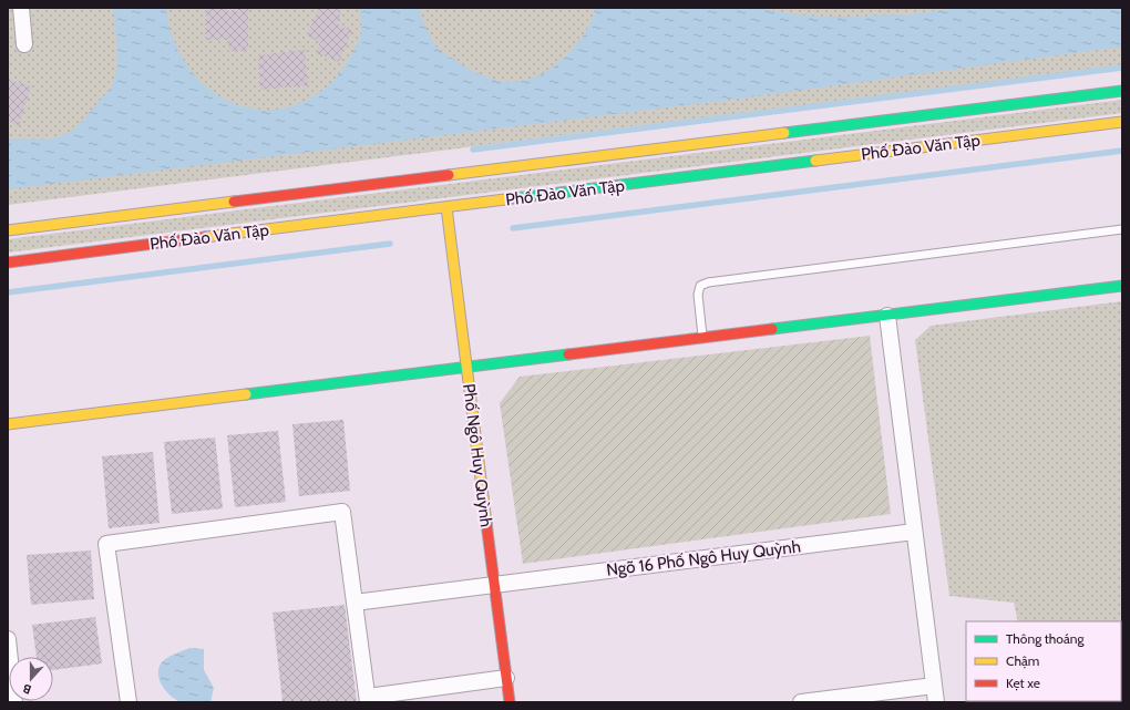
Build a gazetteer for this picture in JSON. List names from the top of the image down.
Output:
{
  "streets": {
    "main road": ["Phố Đào Văn Tập", "Phố Ngô Huy Quỳnh"],
    "street": ["Ngõ 16 Phố Ngô Huy Quỳnh"]
  },
  "crossings": [
    ["Phố Đào Văn Tập", "Phố Ngô Huy Quỳnh"],
    ["Phố Ngô Huy Quỳnh", "Ngõ 16 Phố Ngô Huy Quỳnh"]
  ],
  "legend": ["Thông thoáng", "Chậm", "Kẹt xe"],
  "north": "bottom"
}
